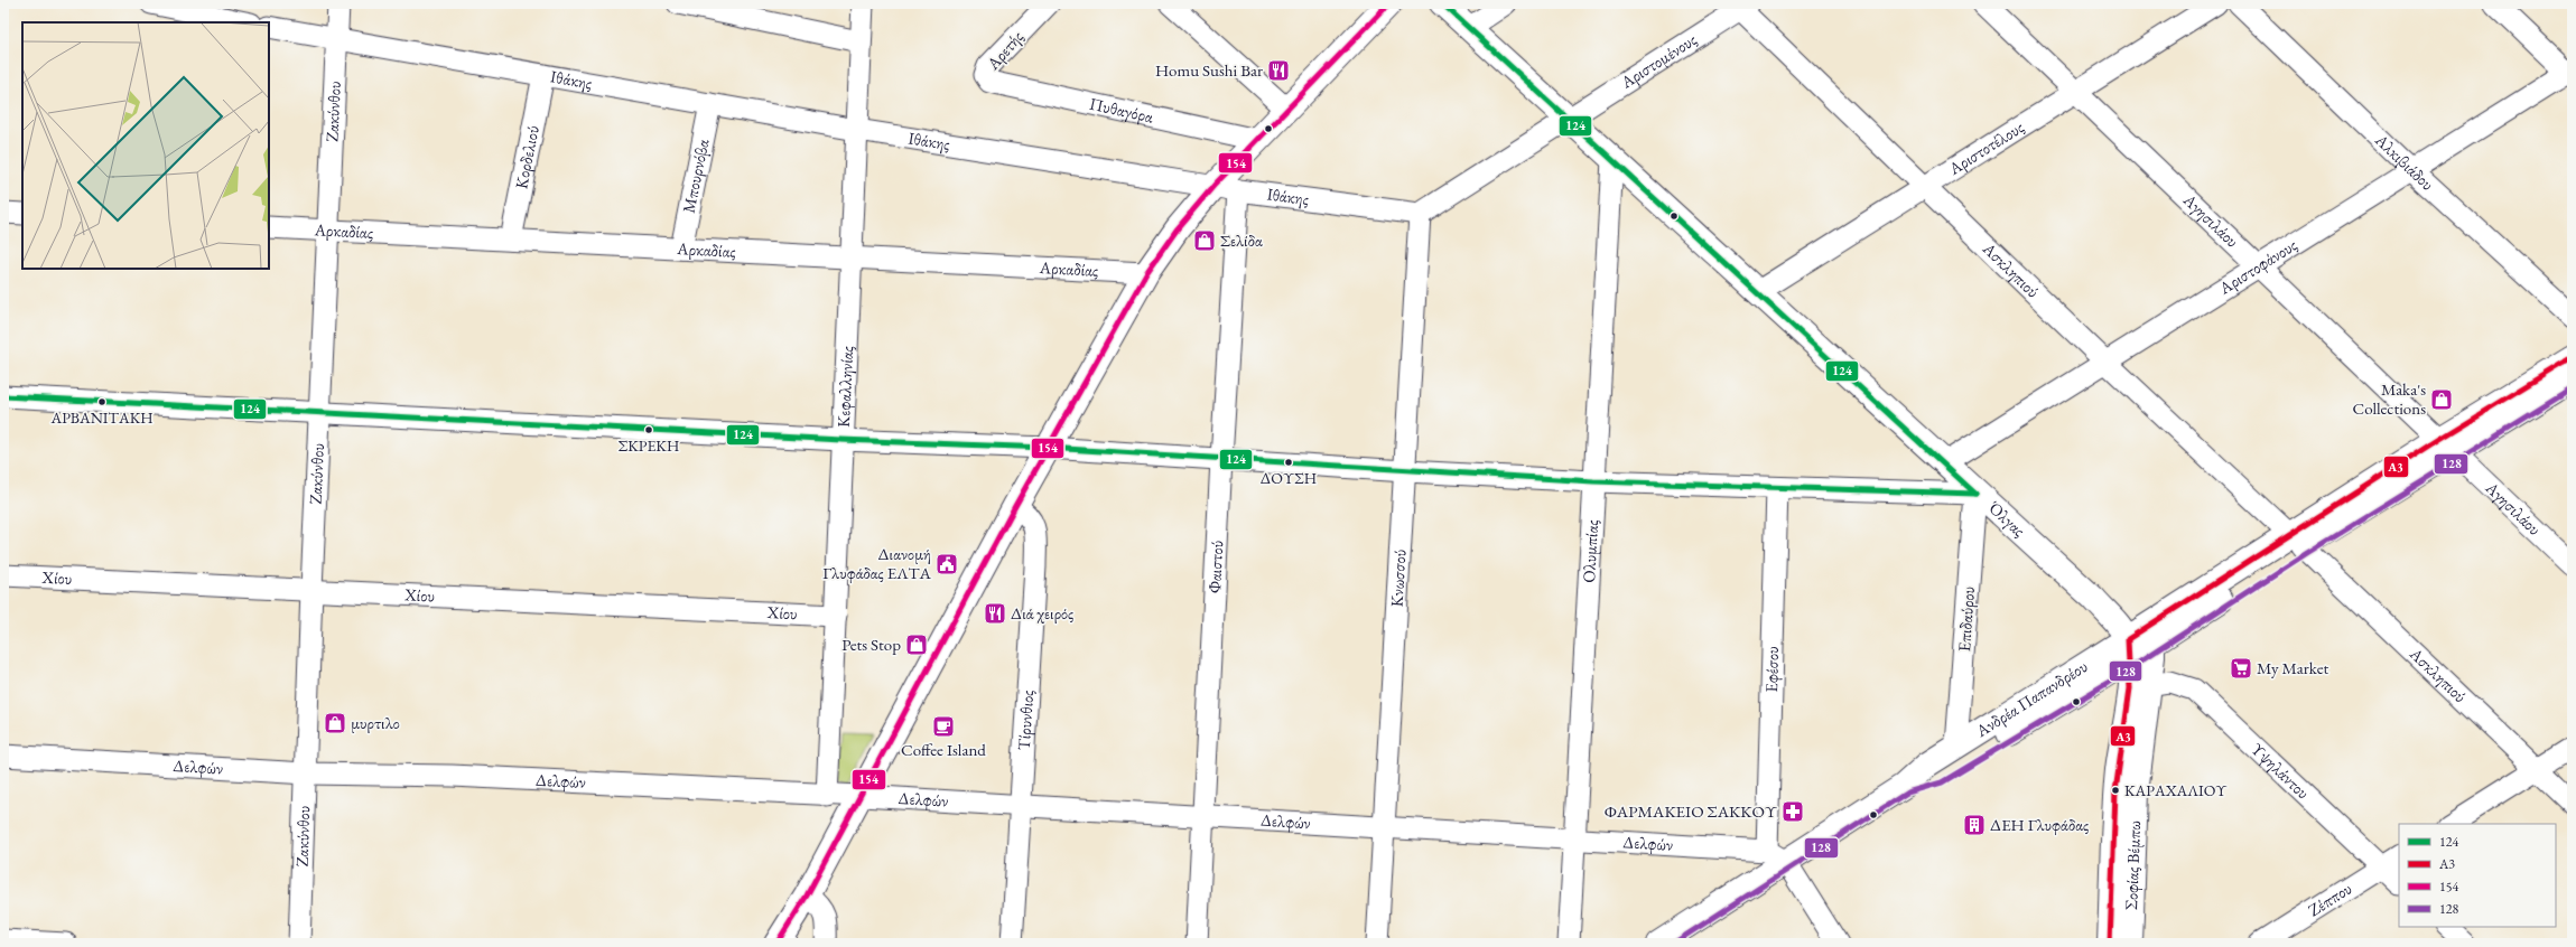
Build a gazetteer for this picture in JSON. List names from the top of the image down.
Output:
{
  "streets": {
    "main road": ["Όλγας", "Ανδρέα Παπανδρέου", "Σοφίας Βέμπω"],
    "street": [
      "Αρετής",
      "Αριστομένους",
      "Ιθάκης",
      "Ζακύνθου",
      "Πυθαγόρα",
      "Αριστοτέλους",
      "Κορδελιού",
      "Αλκιβιάδου",
      "Μπουρνόβα",
      "Αγησιλάου",
      "Αρκαδίας",
      "Αριστοφάνους",
      "Ασκληπιού",
      "Κεφαλληνίας",
      "Ολυμπίας",
      "Φαιστού",
      "Χίου",
      "Κνωσσού",
      "Επιδαύρου",
      "Εφέσου",
      "Τίρυνθιος",
      "Δελφών",
      "Υψηλάντου",
      "Ζέππου"
    ]
  },
  "crossings": [
    ["Αρετής", "Πυθαγόρα"],
    ["Αριστομένους", "Ασκληπιού"],
    ["Αριστομένους", "Όλγας"],
    ["Ιθάκης", "Ζακύνθου"],
    ["Ιθάκης", "Κορδελιού"],
    ["Ιθάκης", "Μπουρνόβα"],
    ["Ιθάκης", "Κεφαλληνίας"],
    ["Ιθάκης", "Φαιστού"],
    ["Ιθάκης", "Κνωσσού"],
    ["Ζακύνθου", "Αρκαδίας"],
    ["Ζακύνθου", "Χίου"],
    ["Ζακύνθου", "Δελφών"],
    ["Αριστοτέλους", "Αγησιλάου"],
    ["Αριστοτέλους", "Ασκληπιού"],
    ["Αριστοτέλους", "Όλγας"],
    ["Κορδελιού", "Αρκαδίας"],
    ["Αλκιβιάδου", "Αριστοφάνους"],
    ["Μπουρνόβα", "Αρκαδίας"],
    ["Αγησιλάου", "Αριστοφάνους"],
    ["Αγησιλάου", "Ανδρέα Παπανδρέου"],
    ["Αρκαδίας", "Κεφαλληνίας"],
    ["Αριστοφάνους", "Ασκληπιού"],
    ["Αριστοφάνους", "Όλγας"],
    ["Ασκληπιού", "Ανδρέα Παπανδρέου"],
    ["Κεφαλληνίας", "Χίου"],
    ["Κεφαλληνίας", "Δελφών"],
    ["Όλγας", "Ολυμπίας"],
    ["Όλγας", "Επιδαύρου"],
    ["Όλγας", "Ανδρέα Παπανδρέου"],
    ["Όλγας", "Σοφίας Βέμπω"],
    ["Ολυμπίας", "Δελφών"],
    ["Φαιστού", "Δελφών"],
    ["Κνωσσού", "Δελφών"],
    ["Επιδαύρου", "Ανδρέα Παπανδρέου"],
    ["Εφέσου", "Ανδρέα Παπανδρέου"],
    ["Εφέσου", "Δελφών"],
    ["Ανδρέα Παπανδρέου", "Δελφών"],
    ["Ανδρέα Παπανδρέου", "Σοφίας Βέμπω"],
    ["Τίρυνθιος", "Δελφών"],
    ["Υψηλάντου", "Σοφίας Βέμπω"],
    ["Υψηλάντου", "Ζέππου"]
  ],
  "places": {
    "restaurant": ["Homu Sushi Bar", "Διά χειρός"],
    "shop": [
      "Σελίδα",
      "Maka's Collections",
      "Pets Stop",
      "μυρτιλο"
    ],
    "other": [
      "ΑΡΒΑΝΙΤΑΚΗ",
      "ΣΚΡΕΚΗ",
      "ΔΟΥΣΗ",
      "ΚΑΡΑΧΑΛΙΟΥ"
    ],
    "public building": ["Διανομή Γλυφάδας ΕΛΤΑ"],
    "supermarket": ["My Market"],
    "cafe": ["Coffee Island"],
    "pharmacy": ["ΦΑΡΜΑΚΕΙΟ ΣΑΚΚΟΥ"],
    "building": ["ΔΕΗ Γλυφάδας"]
  },
  "lines": [
    "transit line 124",
    "transit line 154",
    "transit line Α3",
    "transit line 128"
  ],
  "legend": [
    "124",
    "Α3",
    "154",
    "128"
  ]
}
